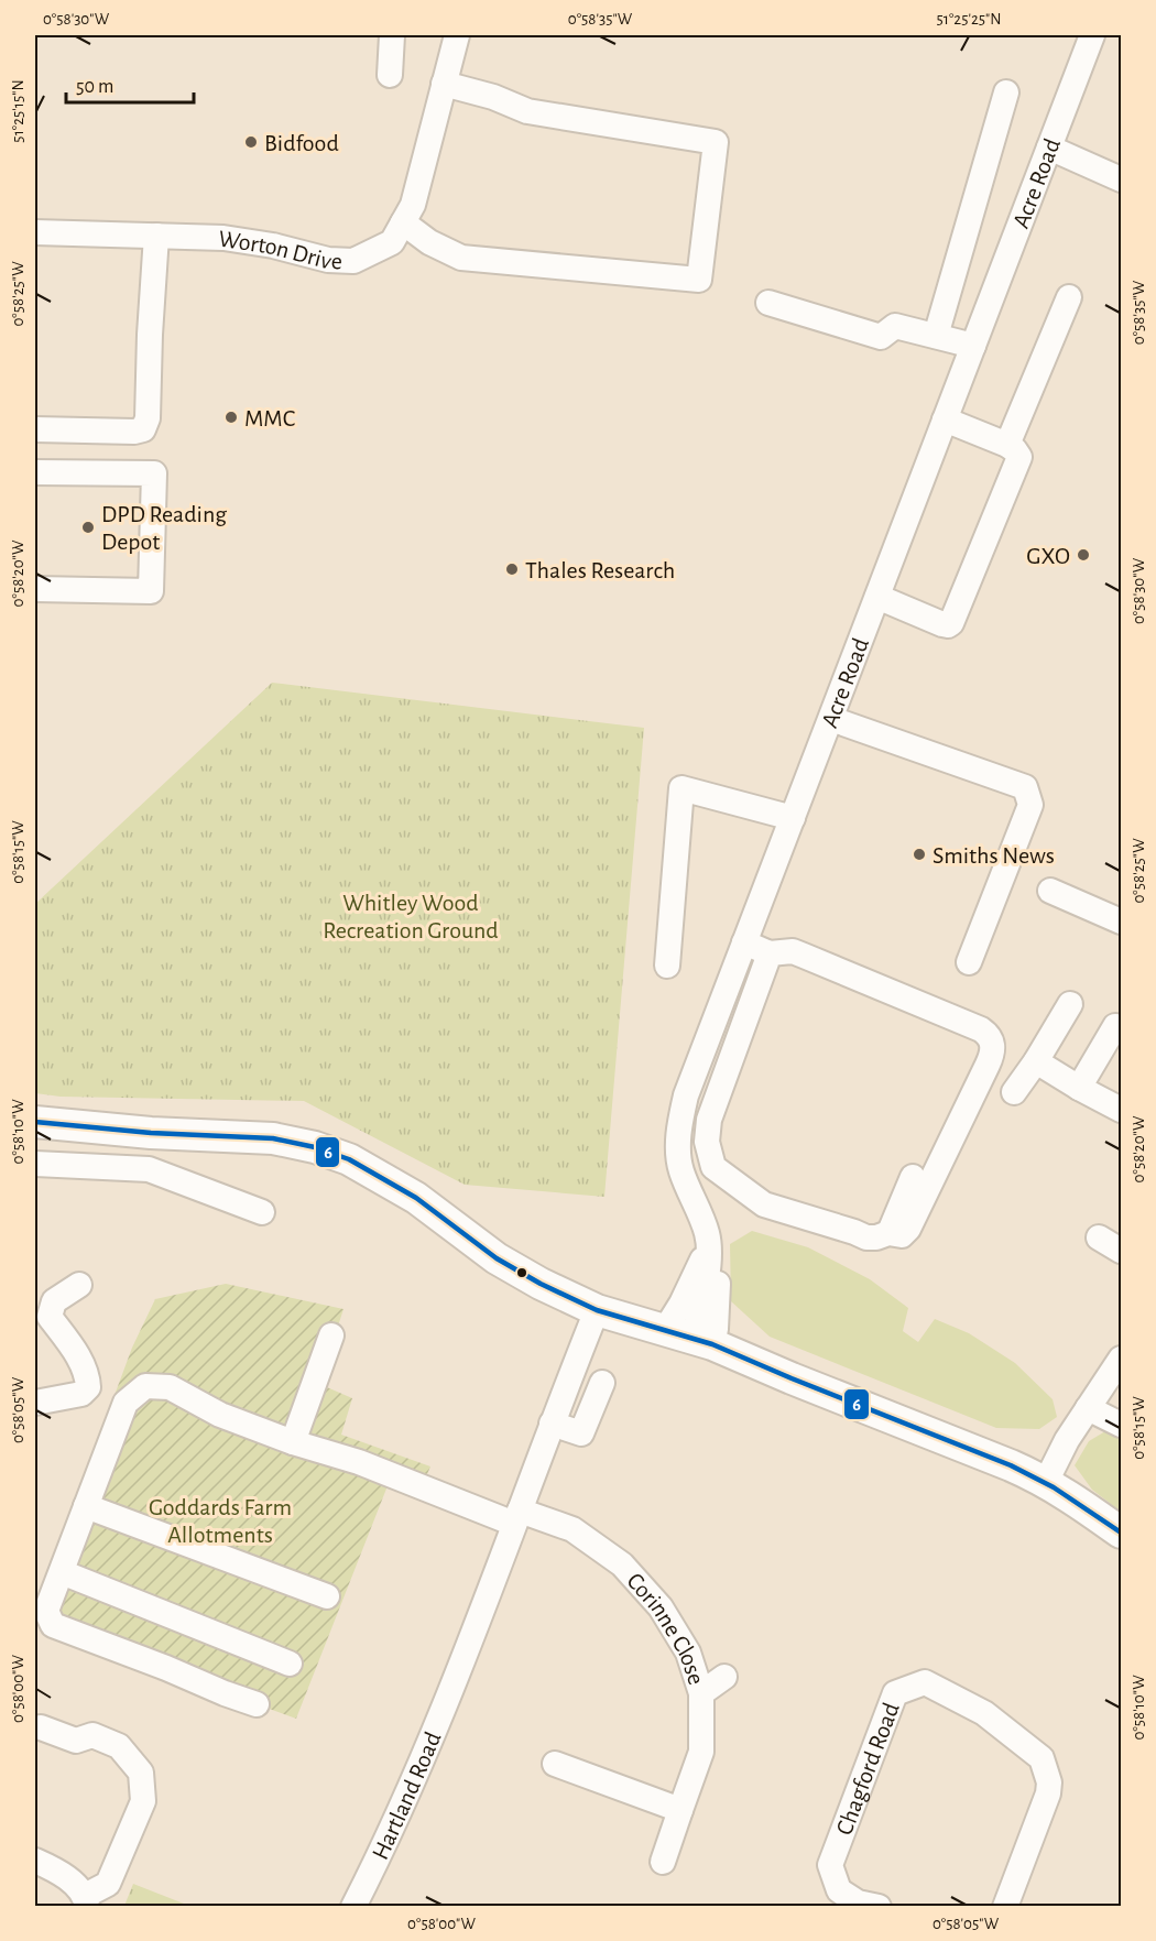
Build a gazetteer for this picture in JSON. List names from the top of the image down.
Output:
{
  "streets": {
    "street": [
      "Acre Road",
      "Worton Drive",
      "Corinne Close",
      "Chagford Road",
      "Hartland Road"
    ]
  },
  "crossings": [
    ["Corinne Close", "Hartland Road"]
  ],
  "parks": ["Whitley Wood Recreation Ground", "Goddards Farm Allotments"],
  "places": [
    "Bidfood",
    "MMC",
    "DPD Reading Depot",
    "GXO",
    "Thales Research",
    "Smiths News"
  ],
  "lines": ["transit line 6"],
  "scale_bar": "50 m",
  "coordinates": [
    "0°58'30\"W",
    "0°58'35\"W",
    "51°25'25\"N",
    "51°25'15\"N",
    "0°58'25\"W",
    "0°58'20\"W",
    "0°58'15\"W",
    "0°58'10\"W",
    "0°58'05\"W",
    "0°58'00\"W"
  ]
}
